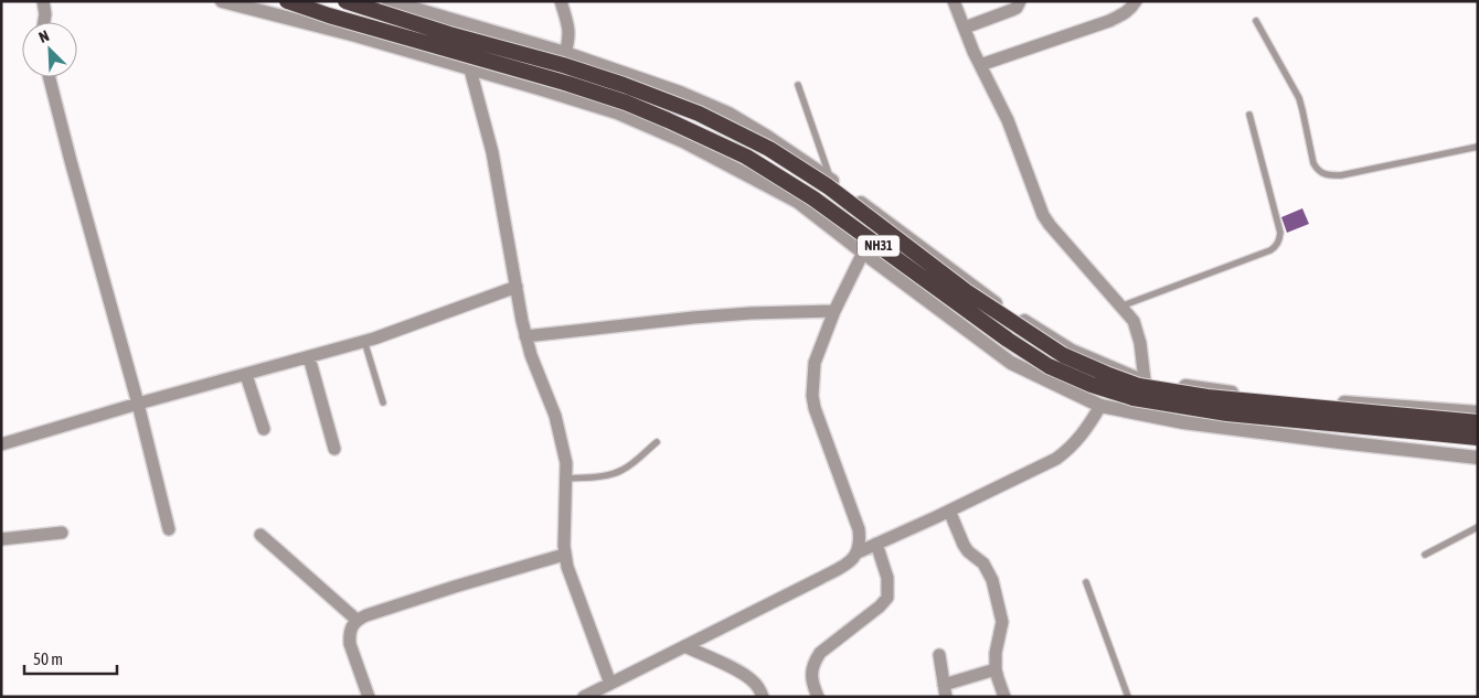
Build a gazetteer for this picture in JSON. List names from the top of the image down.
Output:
{
  "streets": {
    "highway": ["NH31"]
  },
  "scale_bar": "50 m",
  "north": "top left"
}
